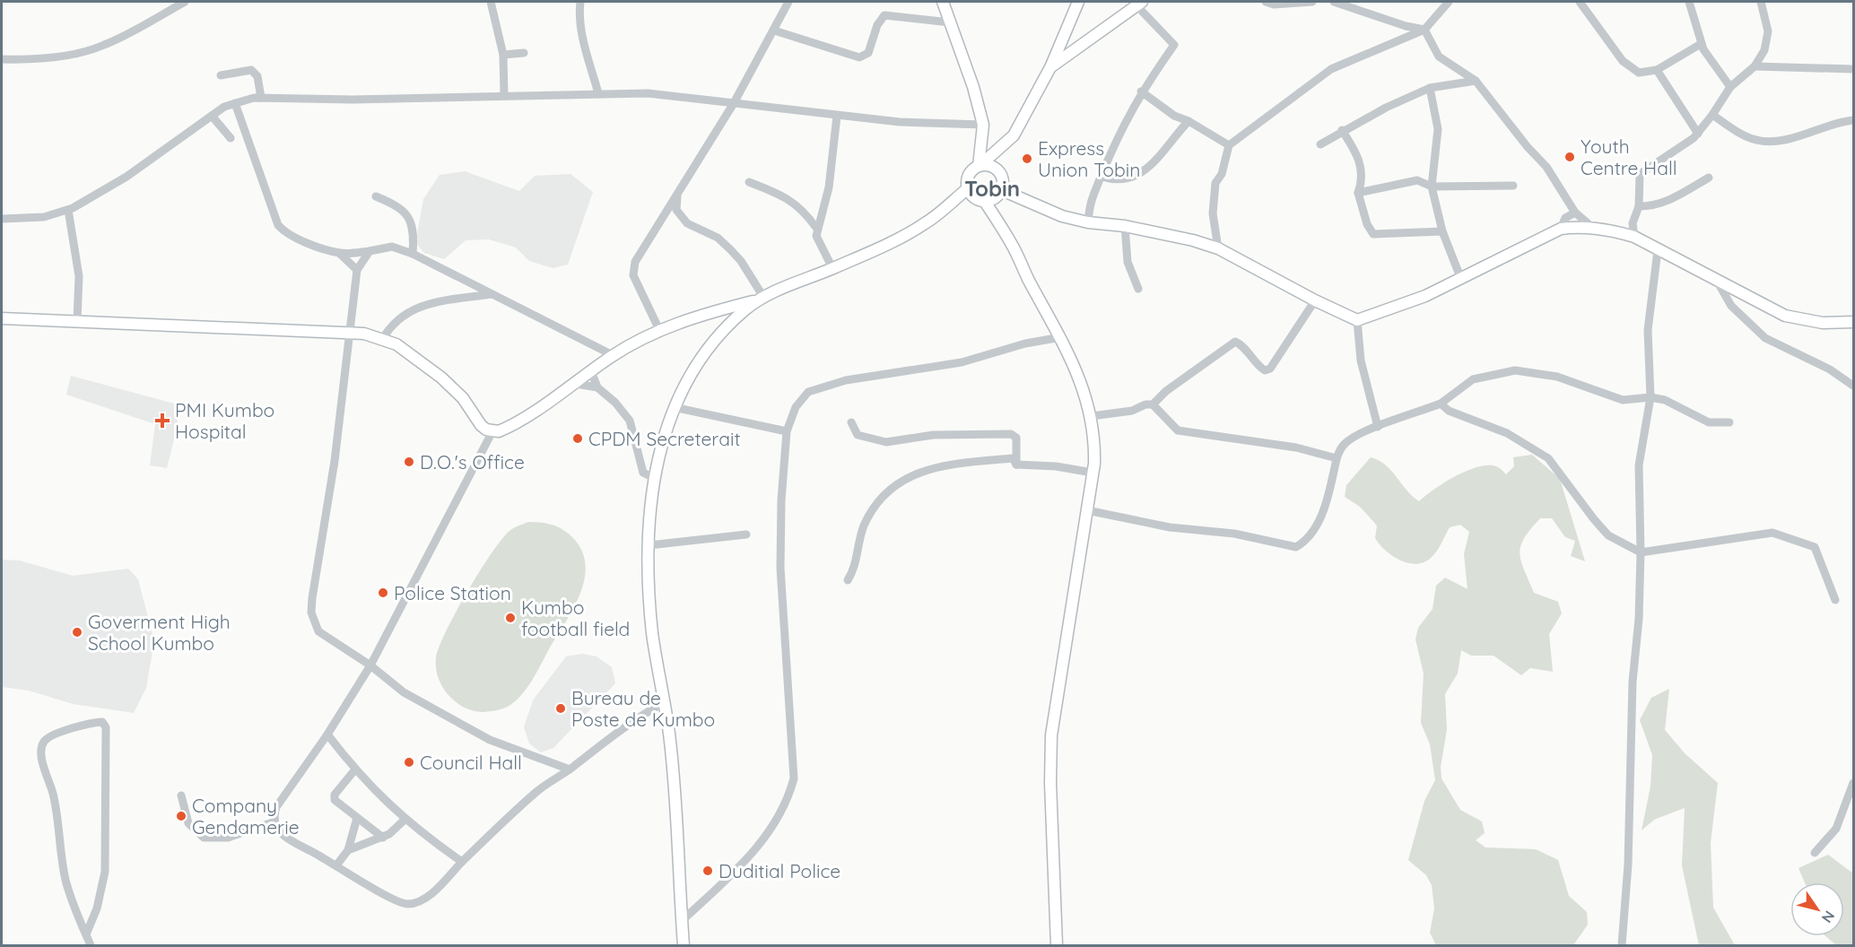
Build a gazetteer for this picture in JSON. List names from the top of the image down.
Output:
{
  "districts": ["Tobin"],
  "places": {
    "other": [
      "Youth Centre Hall",
      "Express Union Tobin",
      "CPDM Secreterait",
      "D.O.'s Office",
      "Police Station",
      "Kumbo football field",
      "Goverment High School Kumbo",
      "Bureau de Poste de Kumbo",
      "Council Hall",
      "Company Gendamerie",
      "Duditial Police"
    ],
    "health": ["PMI Kumbo Hospital"]
  },
  "north": "bottom right"
}
